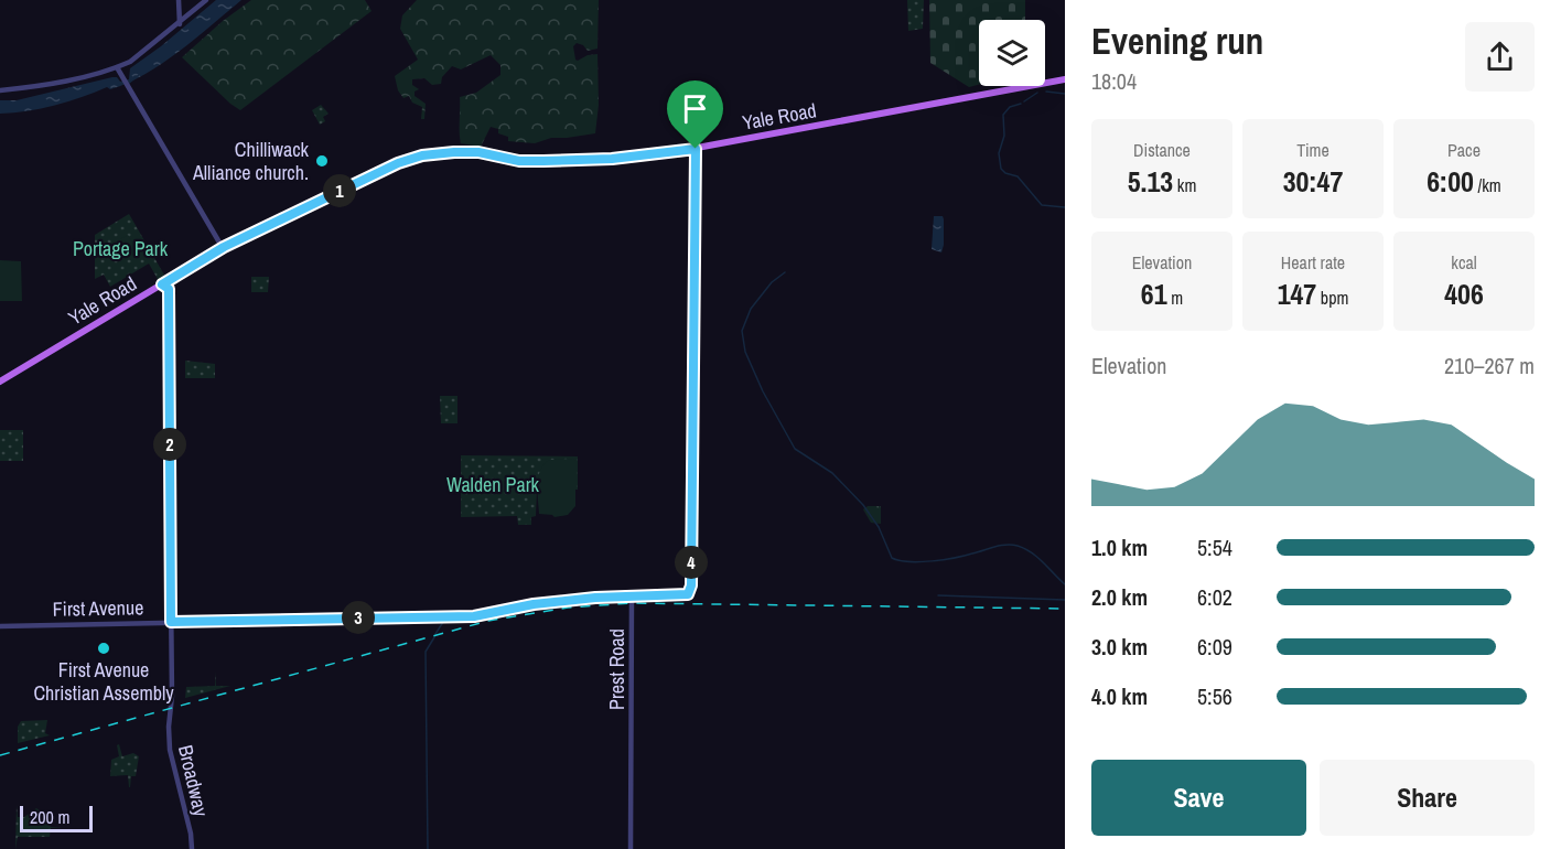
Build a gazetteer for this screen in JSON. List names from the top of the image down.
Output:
{
  "streets": {
    "main road": ["Yale Road"],
    "street": ["First Avenue", "Prest Road", "Broadway"]
  },
  "crossings": [
    ["Yale Road", "Broadway"],
    ["First Avenue", "Prest Road"],
    ["First Avenue", "Broadway"]
  ],
  "parks": ["Portage Park", "Walden Park"],
  "places": ["Chilliwack Alliance church.", "First Avenue Christian Assembly"],
  "scale_bar": "200 m",
  "page": {
    "heading": ["Evening run", "18:04"],
    "stats": [
      ["Distance", "5.13 km"],
      ["Time", "30:47"],
      ["Pace", "6:00 /km"],
      ["Elevation", "61 m"],
      ["Heart rate", "147 bpm"],
      ["kcal", "406"]
    ],
    "pins": [
      "1",
      "2",
      "4",
      "3"
    ],
    "chart": ["Elevation", "210–267 m"],
    "list": [
      {
        "name": "1.0 km",
        "note": "5:54"
      },
      {
        "name": "2.0 km",
        "note": "6:02"
      },
      {
        "name": "3.0 km",
        "note": "6:09"
      },
      {
        "name": "4.0 km",
        "note": "5:56"
      }
    ],
    "buttons": ["Save", "Share"],
    "scale": "200 m"
  }
}
